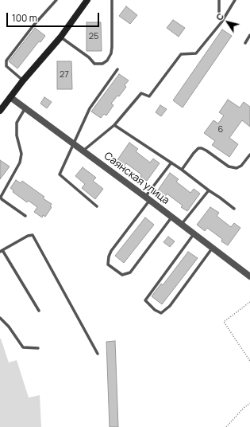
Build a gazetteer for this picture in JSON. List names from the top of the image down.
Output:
{
  "streets": {
    "street": ["Саянская улица"]
  },
  "house_numbers": ["25", "27", "6"],
  "scale_bar": "100 m",
  "north": "top left"
}
